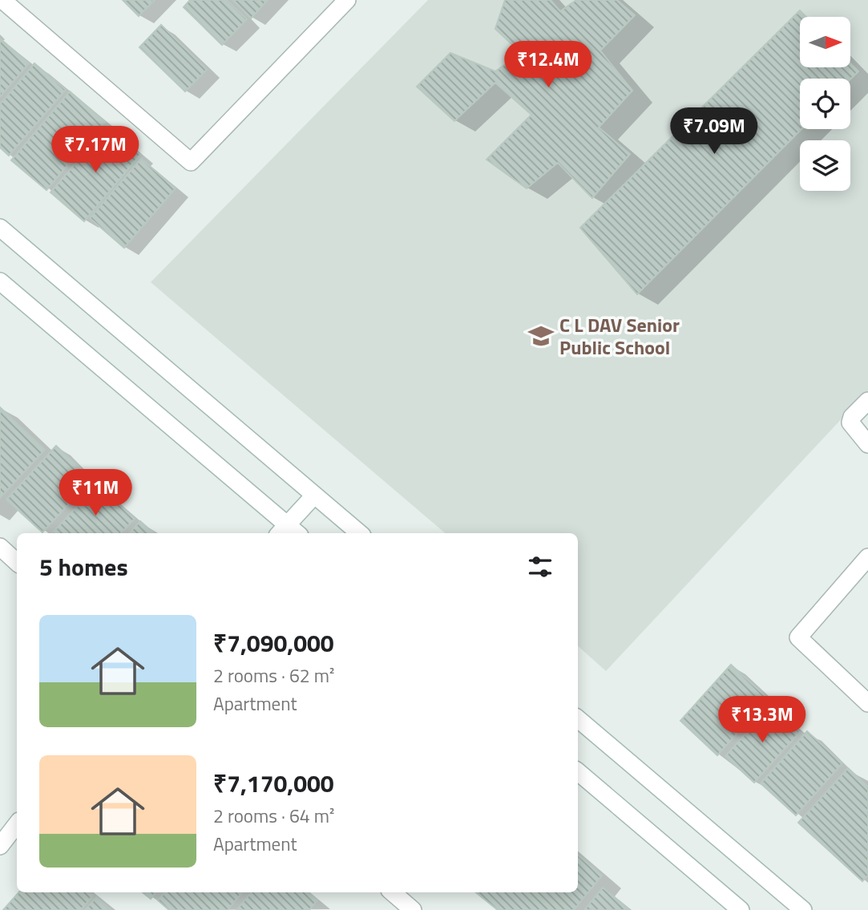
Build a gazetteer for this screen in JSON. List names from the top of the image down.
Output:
{
  "places": {
    "school or university": ["C L DAV Senior Public School"]
  },
  "north": "right",
  "page": {
    "price": [
      "₹12.4M",
      "₹7.09M",
      "₹7.17M",
      "₹11M",
      "₹13.3M"
    ],
    "heading": "5 homes",
    "list": [
      {
        "name": "₹7,090,000",
        "note": "2 rooms · 62 m² · Apartment"
      },
      {
        "name": "₹7,170,000",
        "note": "2 rooms · 64 m² · Apartment"
      }
    ]
  }
}
